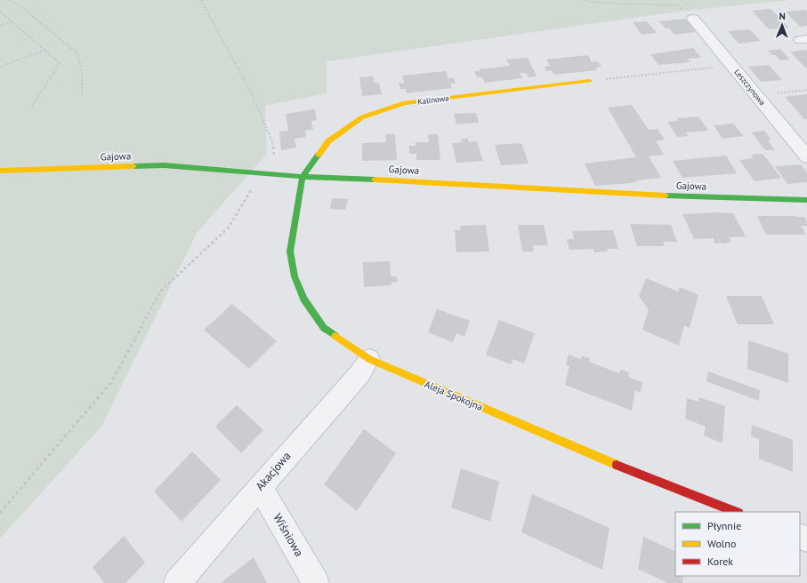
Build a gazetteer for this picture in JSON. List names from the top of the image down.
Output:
{
  "streets": {
    "street": [
      "Leszczynowa",
      "Kalinowa",
      "Gajowa",
      "Aleja Spokojna",
      "Akacjowa",
      "Wiśniowa"
    ]
  },
  "crossings": [
    ["Kalinowa", "Gajowa"],
    ["Kalinowa", "Aleja Spokojna"],
    ["Gajowa", "Aleja Spokojna"],
    ["Aleja Spokojna", "Akacjowa"],
    ["Akacjowa", "Wiśniowa"]
  ],
  "legend": ["Płynnie", "Wolno", "Korek"],
  "north": "top"
}
